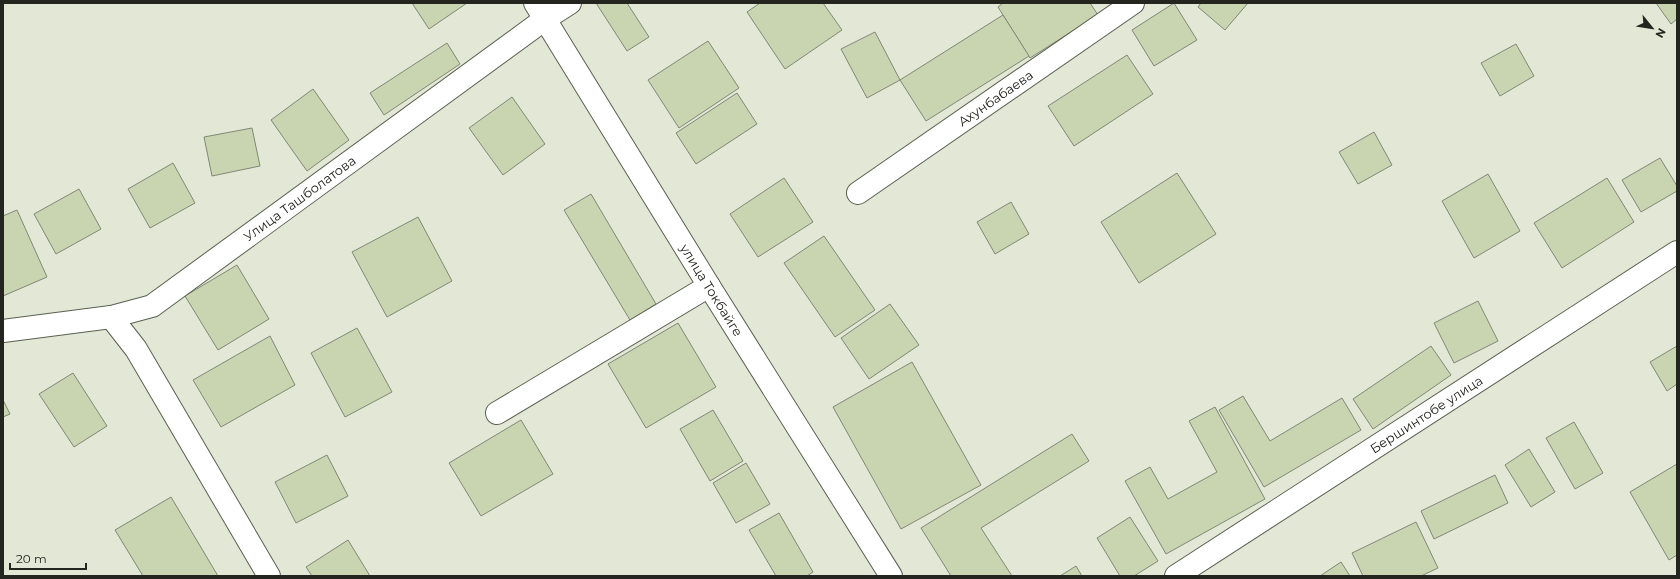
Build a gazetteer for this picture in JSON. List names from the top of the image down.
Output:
{
  "streets": {
    "street": [
      "Ахунбабаева",
      "Улица Ташболатова",
      "улица Токбайге",
      "Бершинтобе улица"
    ]
  },
  "crossings": [
    ["Улица Ташболатова", "улица Токбайге"]
  ],
  "scale_bar": "20 m",
  "north": "bottom right"
}
